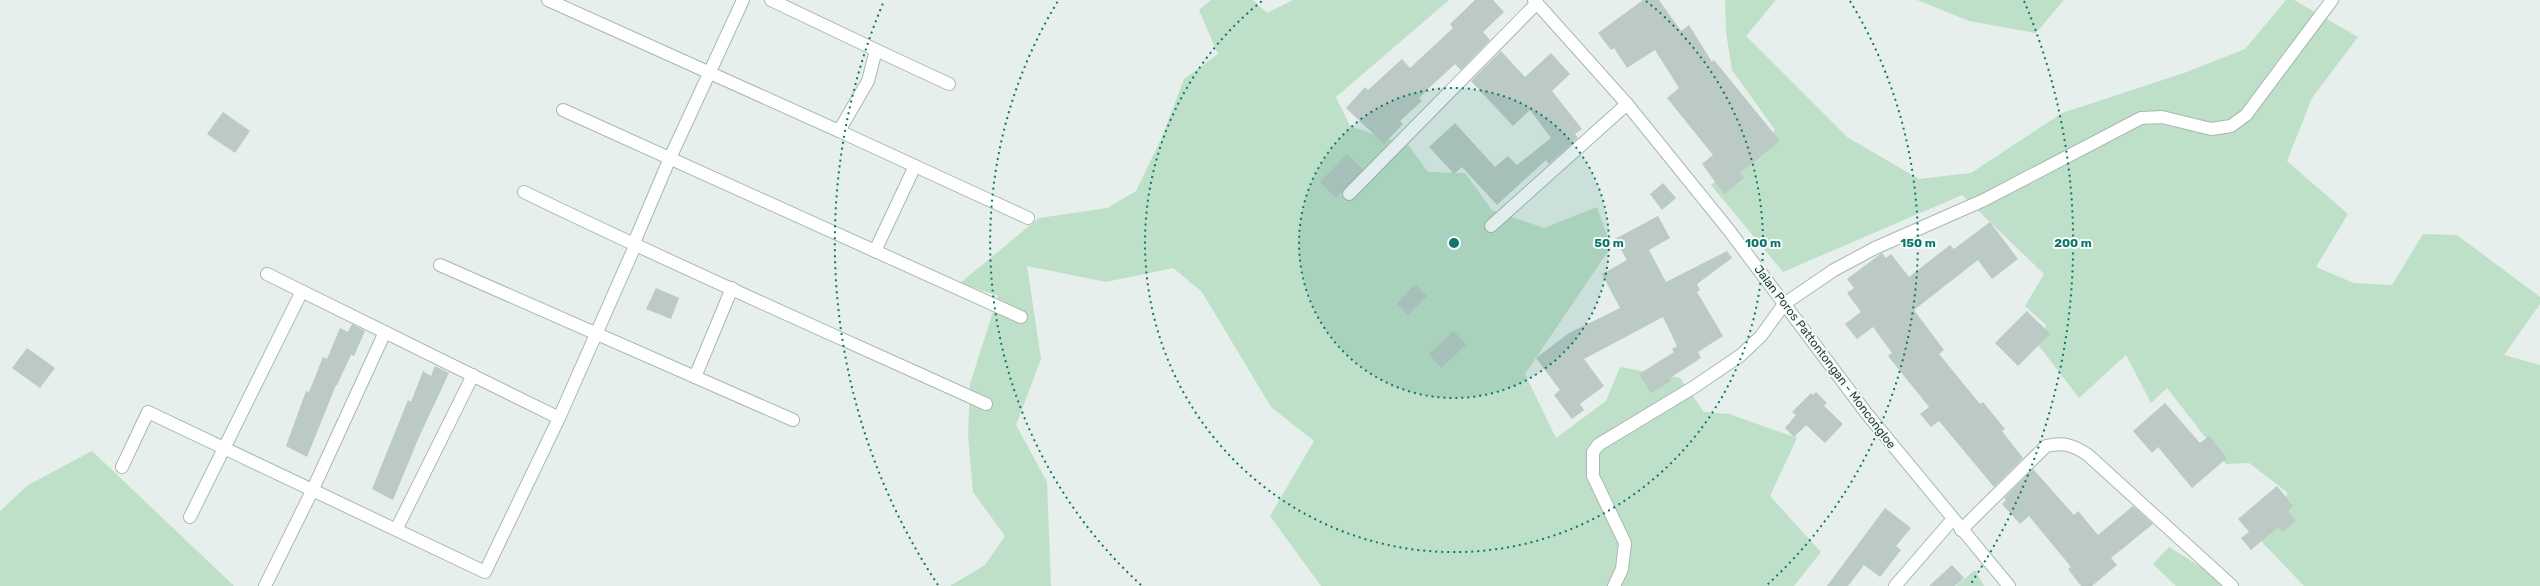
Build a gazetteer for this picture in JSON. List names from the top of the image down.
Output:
{
  "streets": {
    "street": ["Jalan Poros Pattontongan - Moncongloe"]
  },
  "rings": [
    "50 m",
    "100 m",
    "150 m",
    "200 m"
  ]
}
